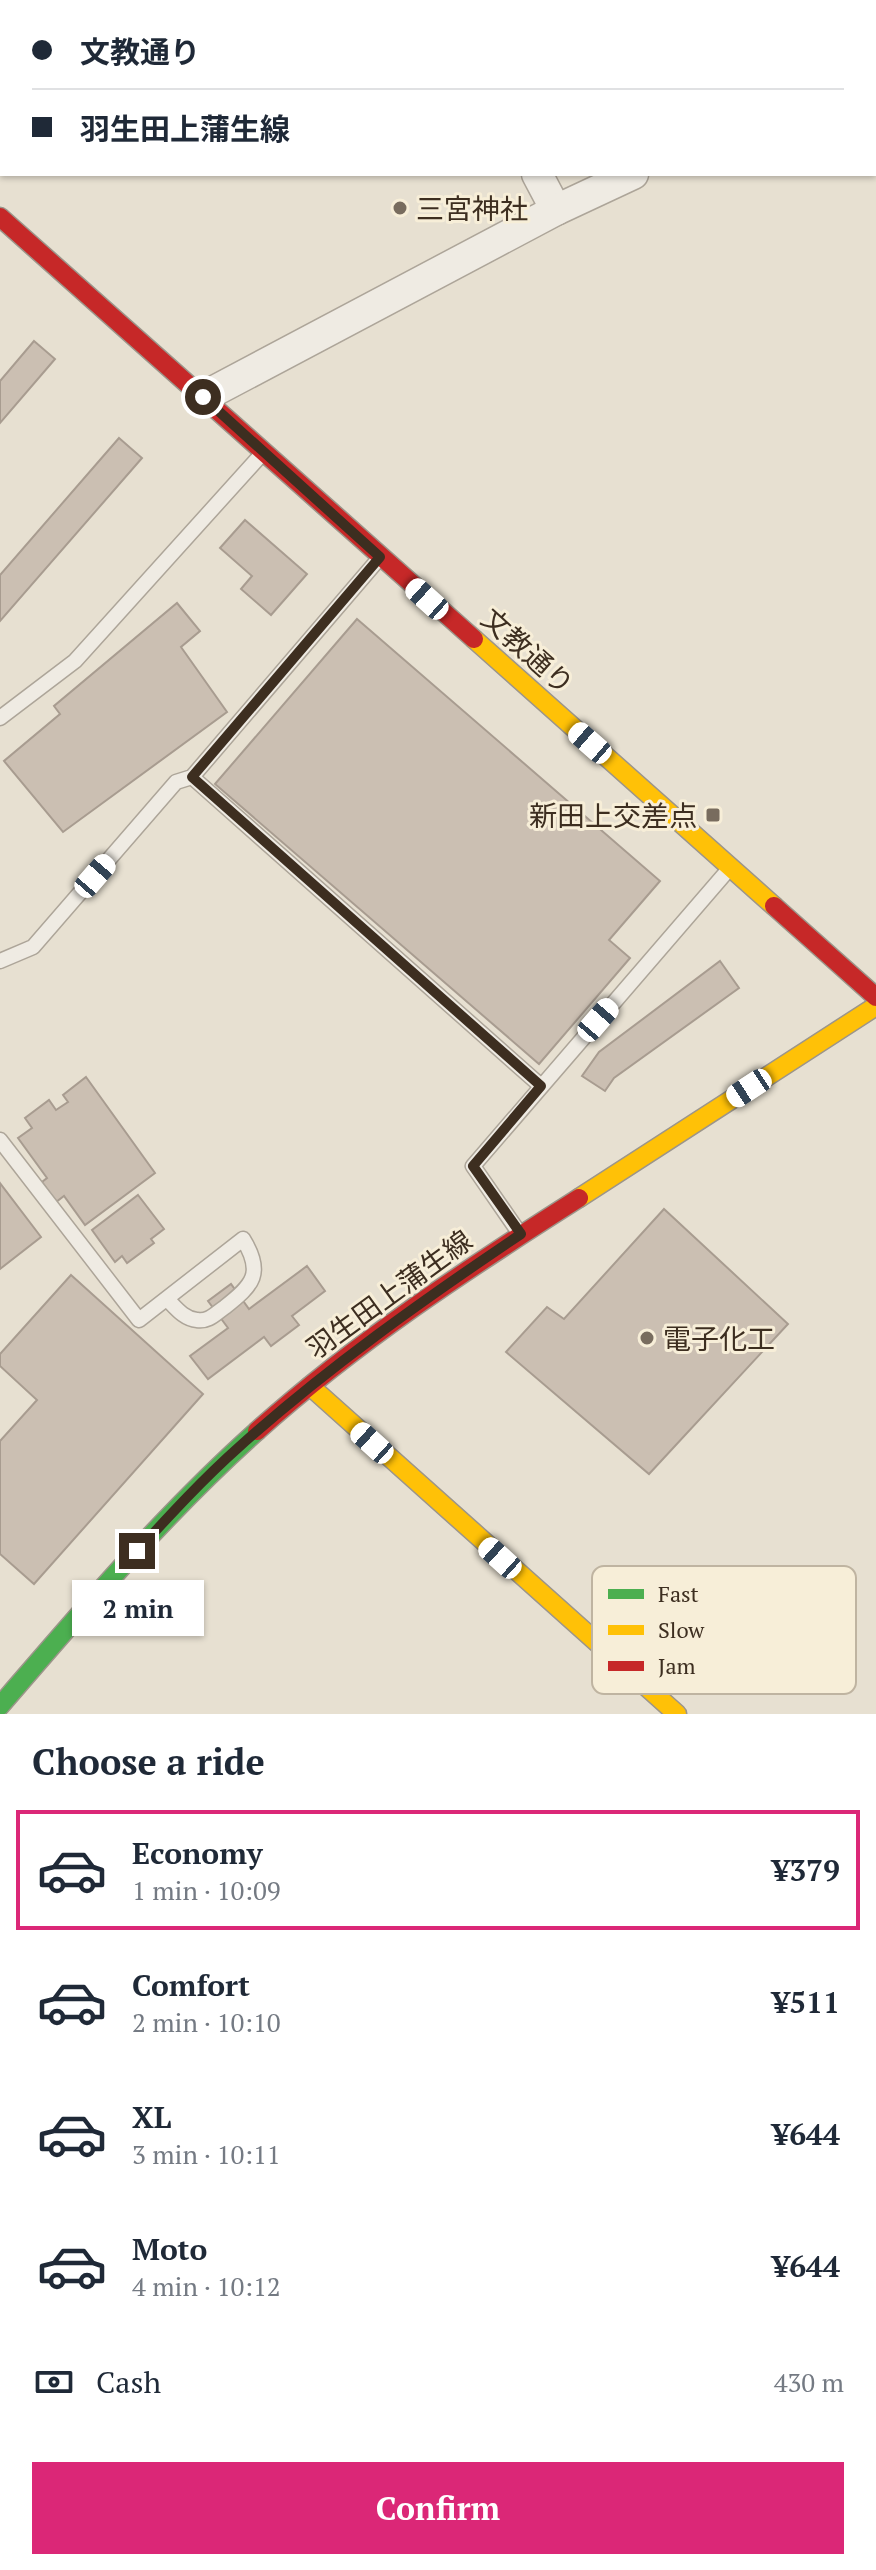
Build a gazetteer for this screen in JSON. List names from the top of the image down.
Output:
{
  "streets": {
    "main road": ["文教通り", "羽生田上蒲生線"]
  },
  "places": {
    "other": ["三宮神社", "電子化工"],
    "transit": ["新田上交差点"]
  },
  "legend": ["Fast", "Slow", "Jam"],
  "page": {
    "banner": ["文教通り", "羽生田上蒲生線"],
    "bubble": "2 min",
    "heading": "Choose a ride",
    "list": [
      {
        "name": "Economy",
        "note": "1 min · 10:09",
        "value": "¥379"
      },
      {
        "name": "Comfort",
        "note": "2 min · 10:10",
        "value": "¥511"
      },
      {
        "name": "XL",
        "note": "3 min · 10:11",
        "value": "¥644"
      },
      {
        "name": "Moto",
        "note": "4 min · 10:12",
        "value": "¥644"
      }
    ],
    "pay": ["Cash", "430 m"],
    "buttons": "Confirm"
  }
}
